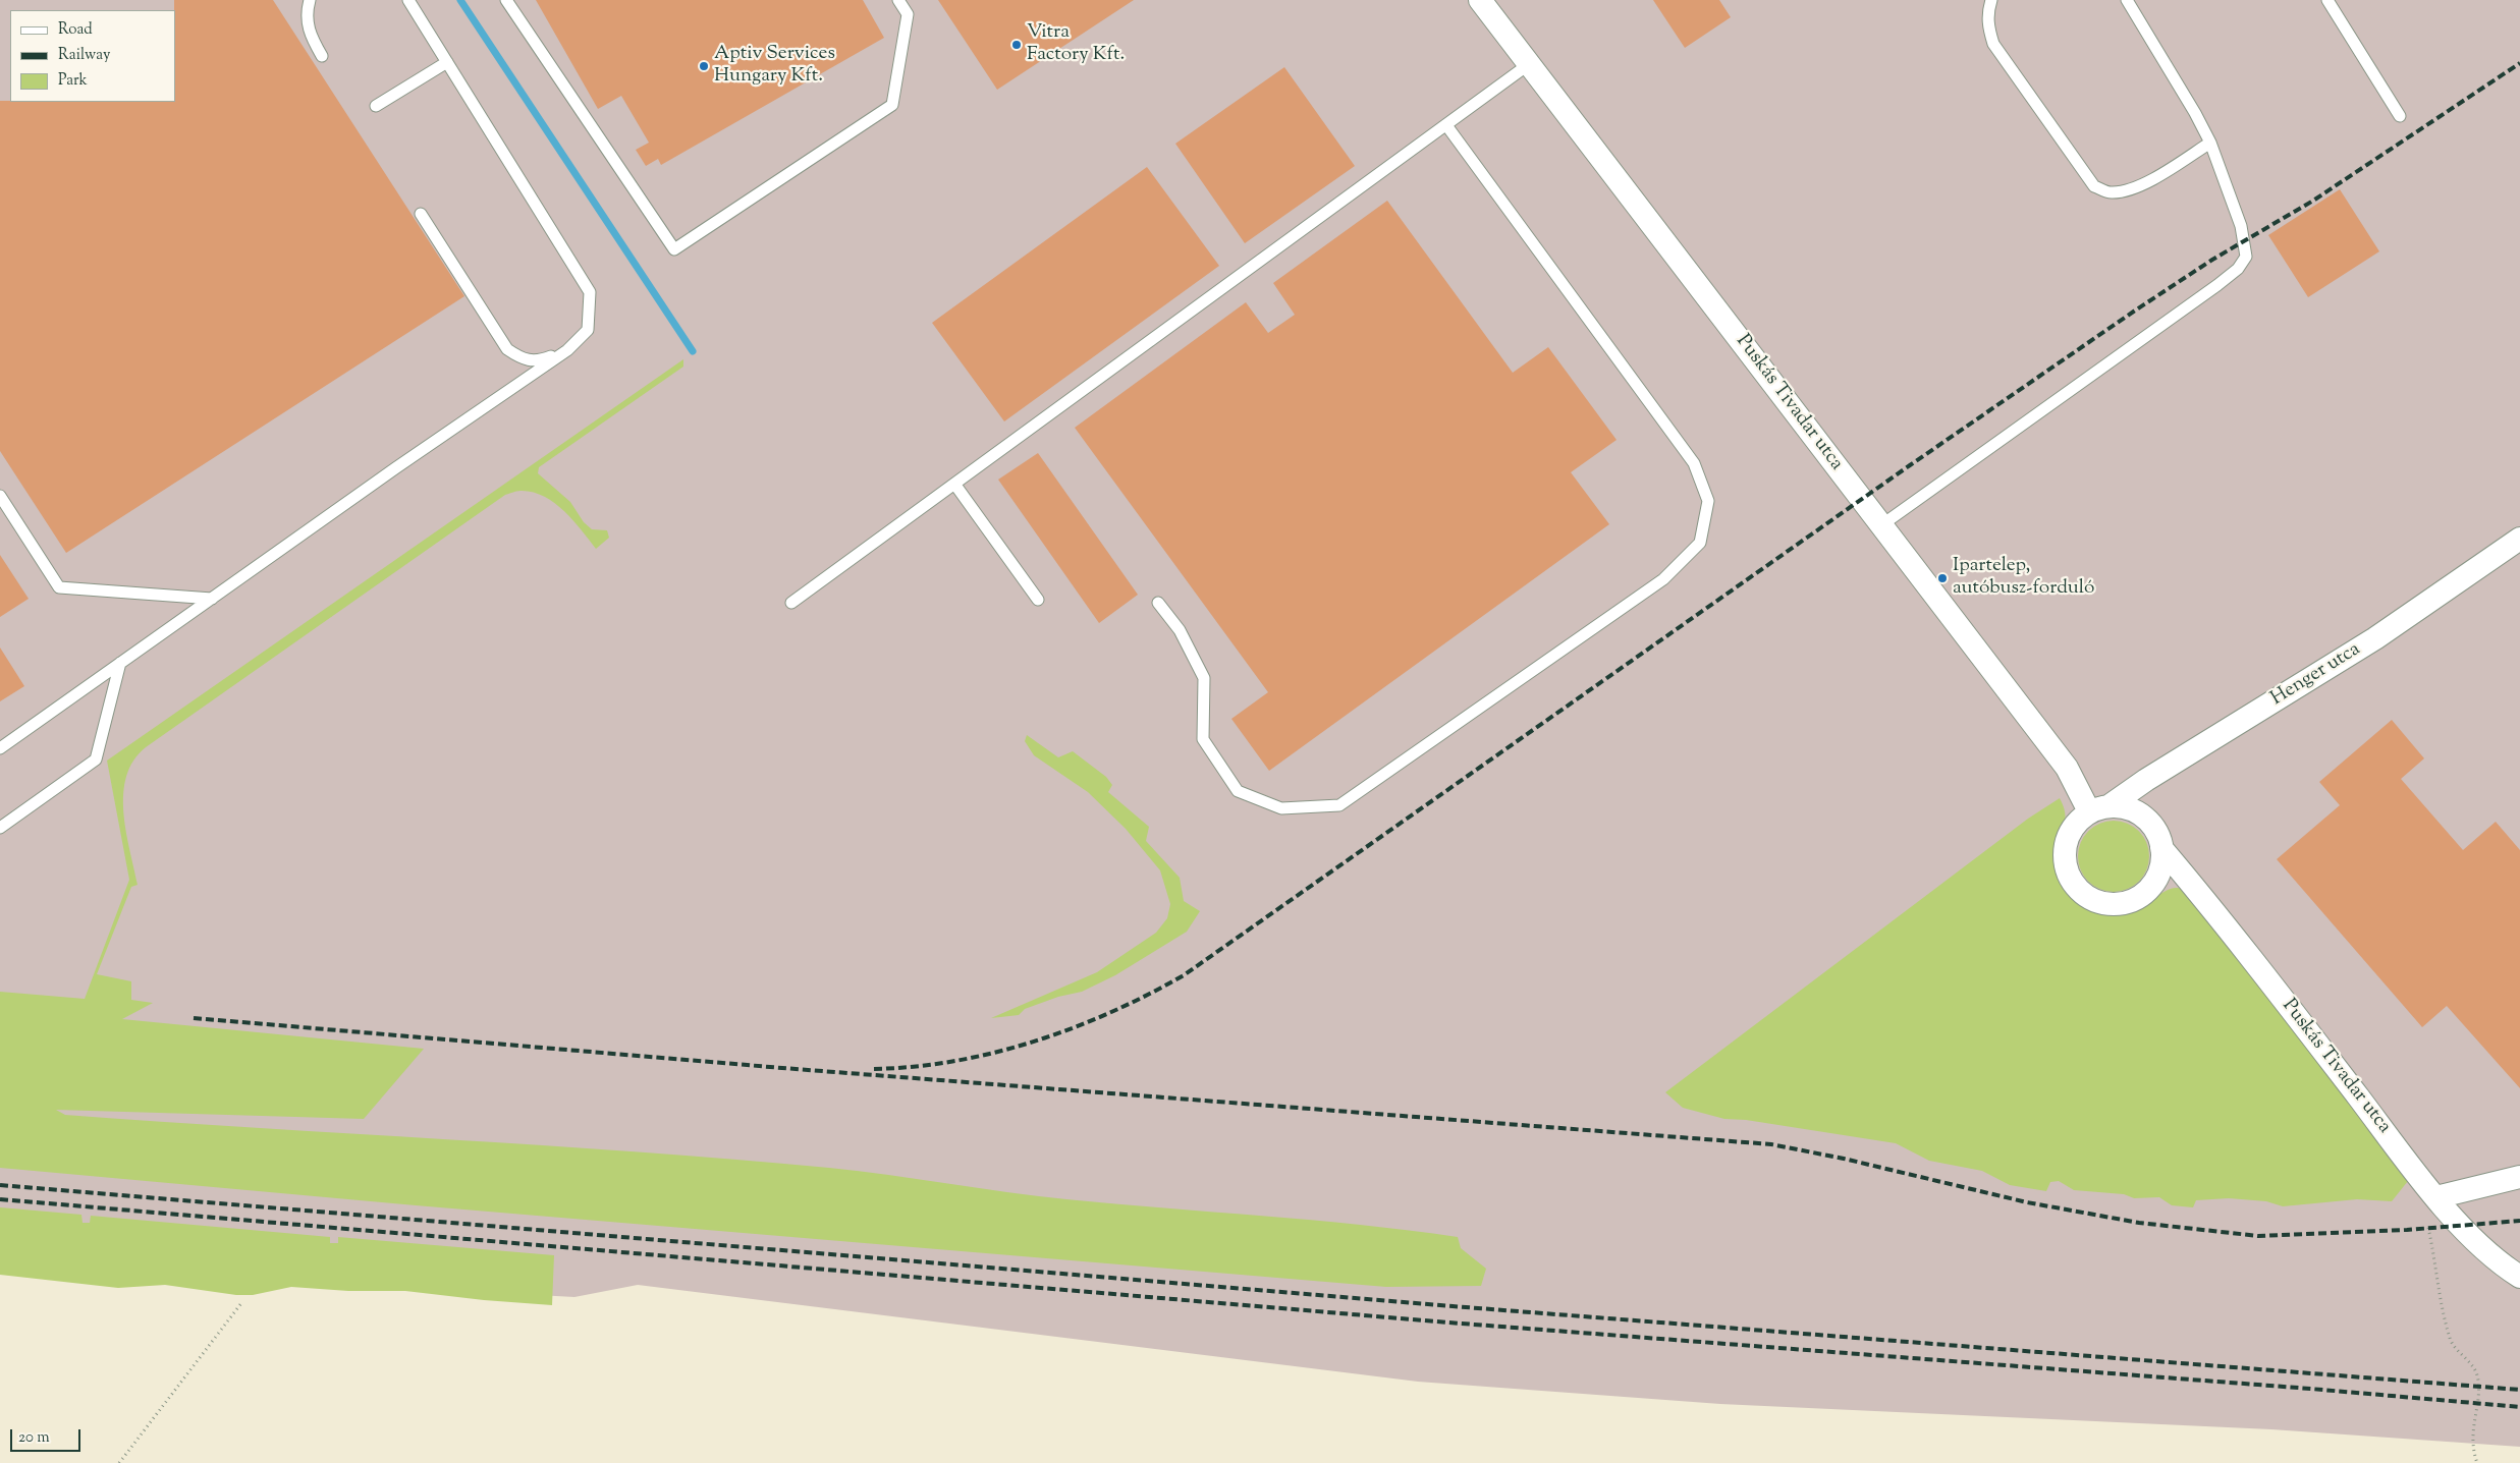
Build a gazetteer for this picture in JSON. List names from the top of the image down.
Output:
{
  "streets": {
    "street": ["Puskás Tivadar utca", "Henger utca"]
  },
  "crossings": [
    ["Puskás Tivadar utca", "Henger utca"]
  ],
  "places": ["Vitra Factory Kft.", "Aptiv Services Hungary Kft.", "Ipartelep, autóbusz-forduló"],
  "legend": ["Road", "Railway", "Park"],
  "scale_bar": "20 m"
}
